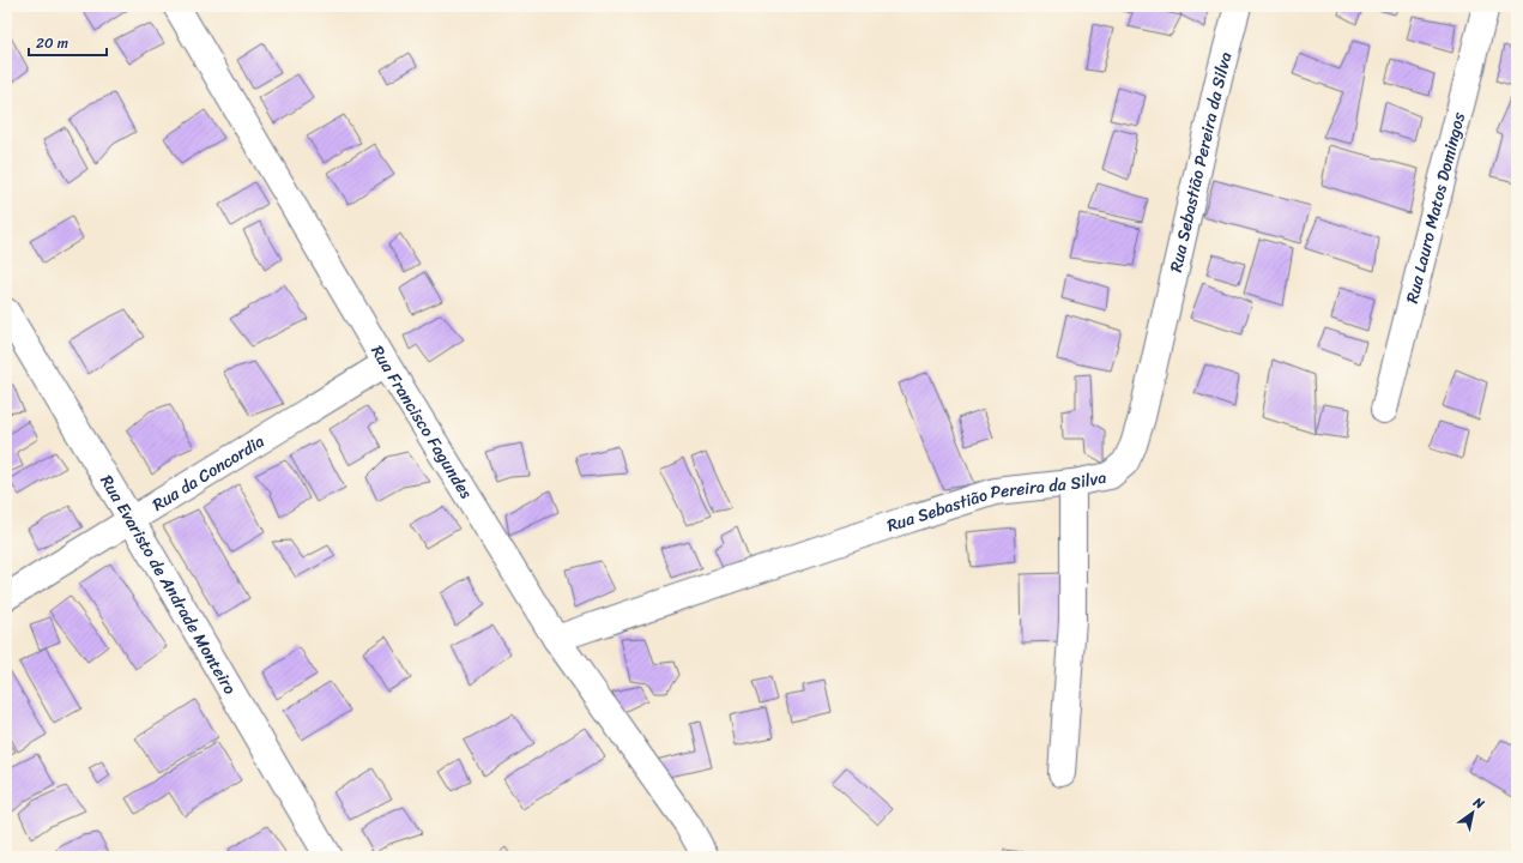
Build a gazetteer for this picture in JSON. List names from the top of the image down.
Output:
{
  "streets": {
    "street": [
      "Rua Sebastião Pereira da Silva",
      "Rua Lauro Matos Domingos",
      "Rua Francisco Fagundes",
      "Rua da Concordia",
      "Rua Evaristo de Andrade Monteiro"
    ]
  },
  "crossings": [
    ["Rua Sebastião Pereira da Silva", "Rua Francisco Fagundes"],
    ["Rua Francisco Fagundes", "Rua da Concordia"],
    ["Rua da Concordia", "Rua Evaristo de Andrade Monteiro"]
  ],
  "scale_bar": "20 m",
  "north": "top right"
}
